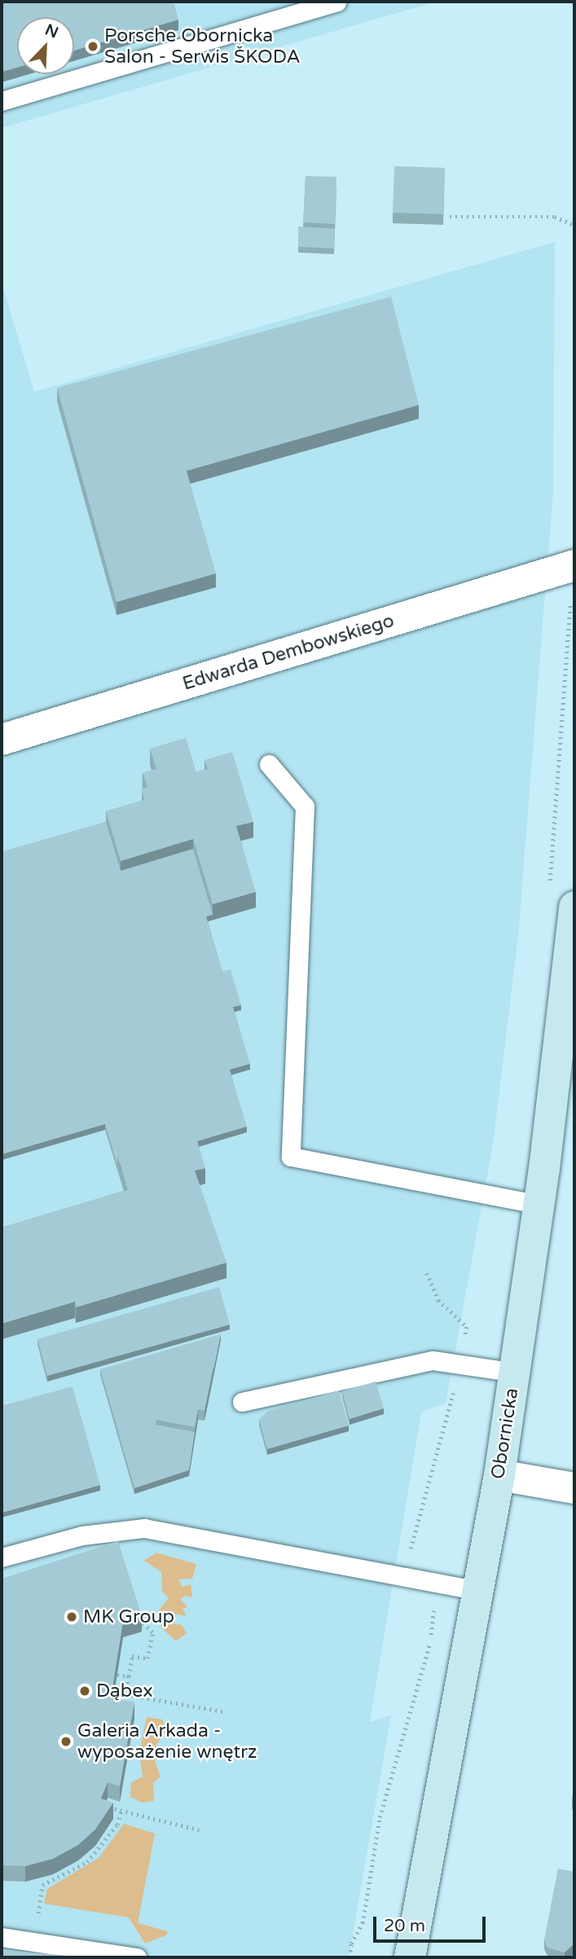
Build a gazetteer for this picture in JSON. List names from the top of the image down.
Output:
{
  "streets": {
    "main road": ["Obornicka"],
    "street": ["Edwarda Dembowskiego"]
  },
  "places": [
    "Porsche Obornicka Salon - Serwis ŠKODA",
    "MK Group",
    "Dąbex",
    "Galeria Arkada - wyposażenie wnętrz"
  ],
  "scale_bar": "20 m",
  "north": "top right"
}
